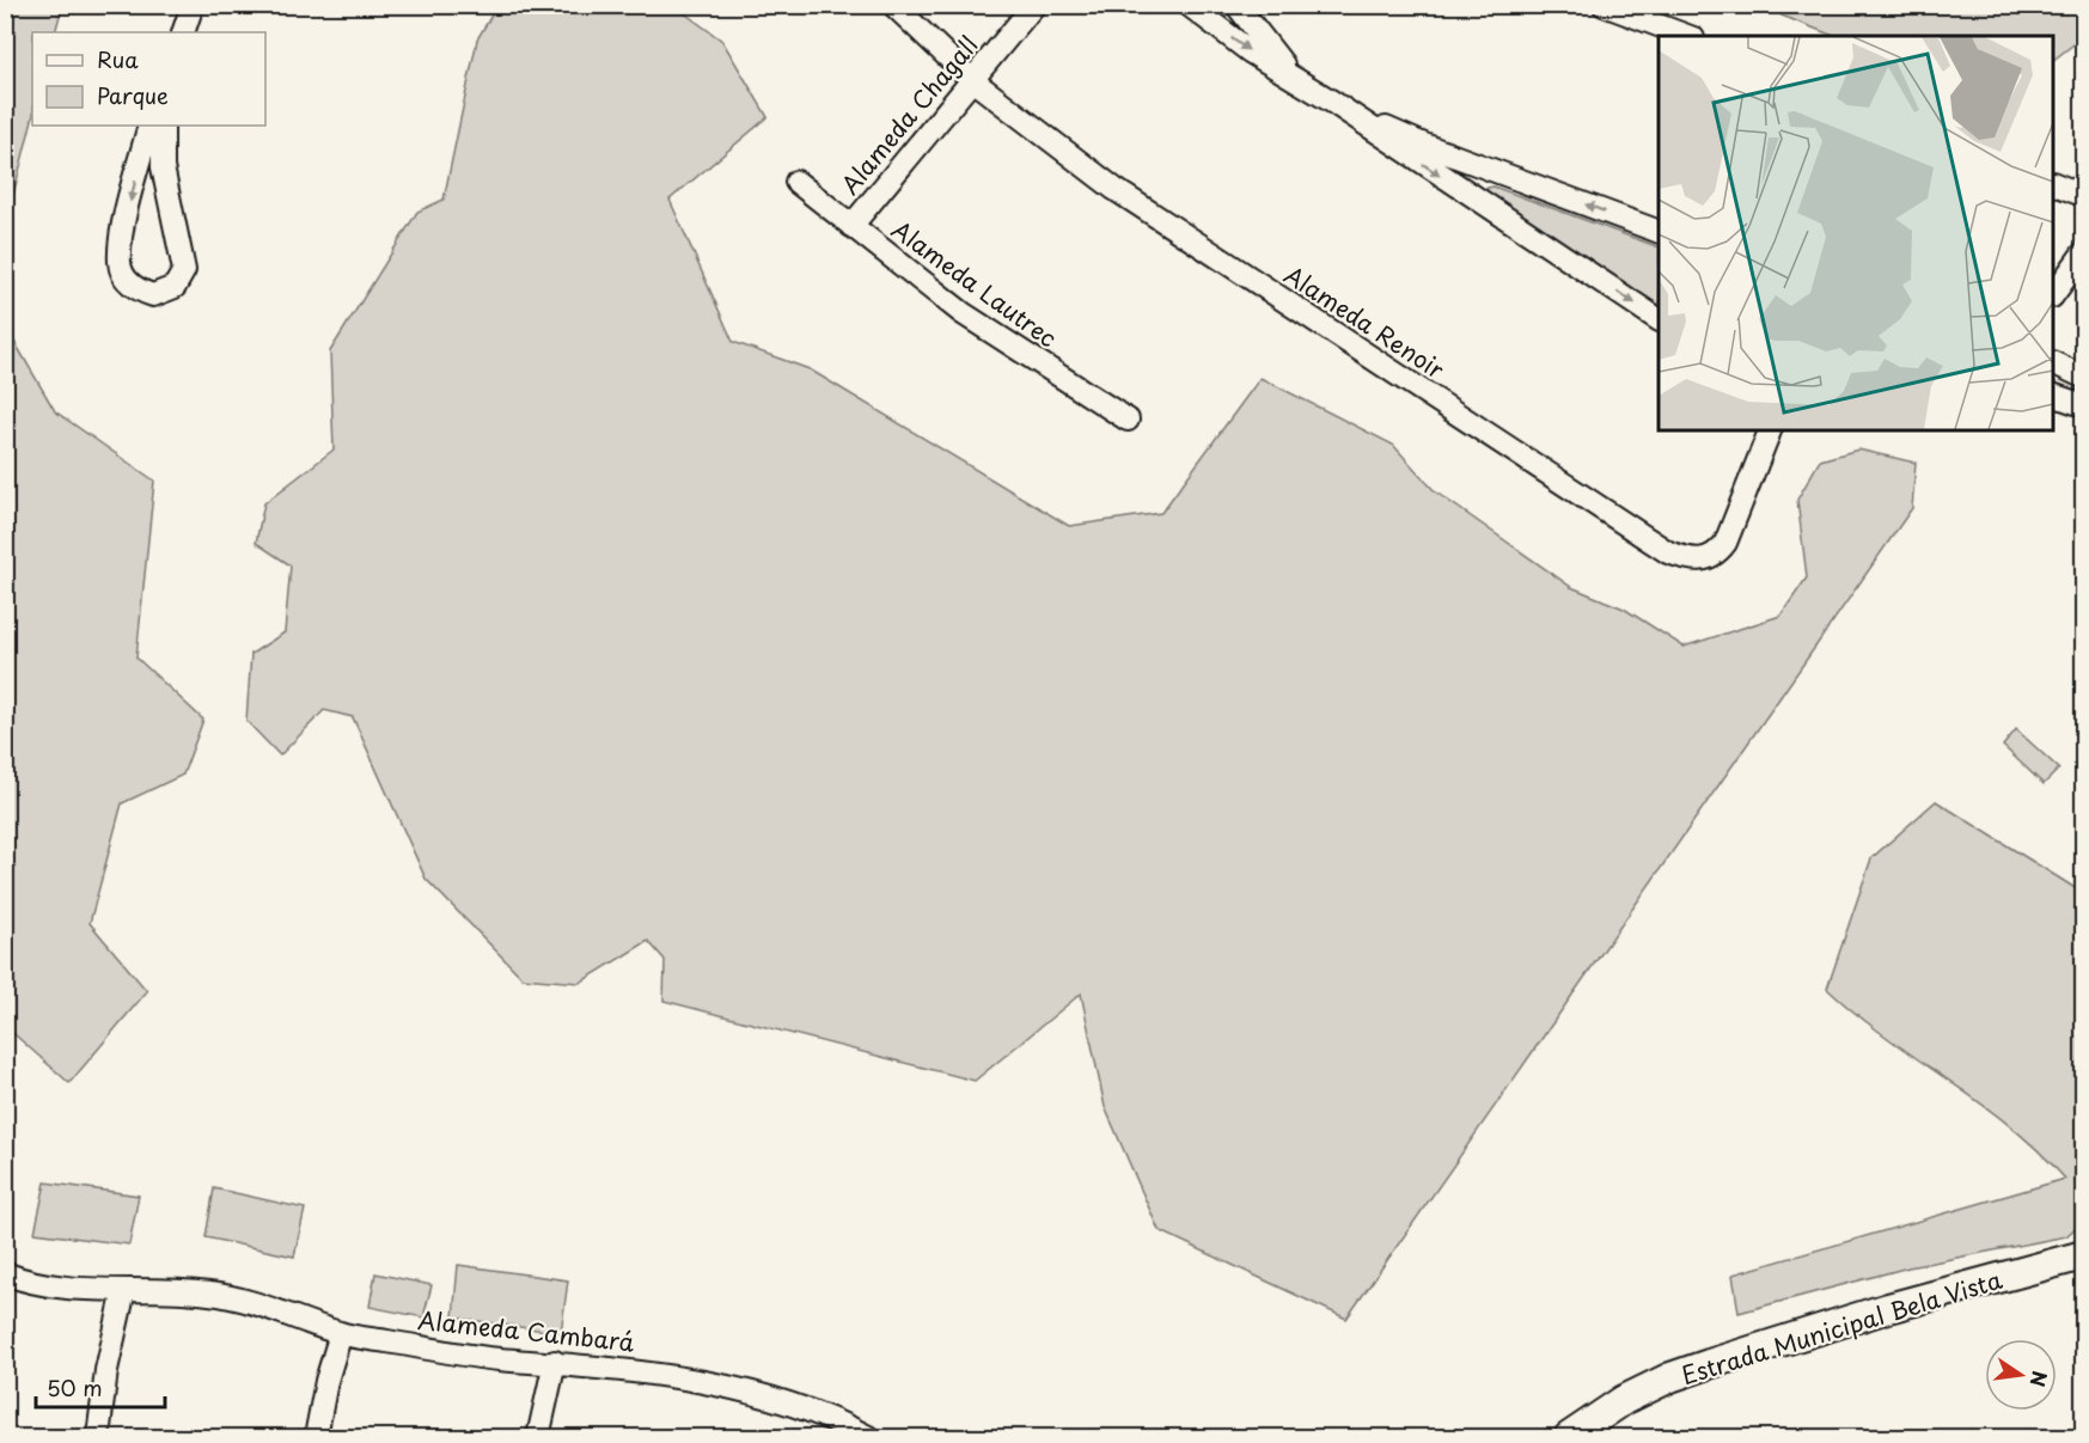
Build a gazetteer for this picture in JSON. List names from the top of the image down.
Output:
{
  "streets": {
    "main road": ["Estrada Municipal Bela Vista"],
    "street": [
      "Alameda Chagall",
      "Alameda Lautrec",
      "Alameda Renoir",
      "Alameda Cambará"
    ]
  },
  "crossings": [
    ["Alameda Chagall", "Alameda Lautrec"],
    ["Alameda Chagall", "Alameda Renoir"]
  ],
  "legend": ["Rua", "Parque"],
  "scale_bar": "50 m",
  "north": "right"
}
